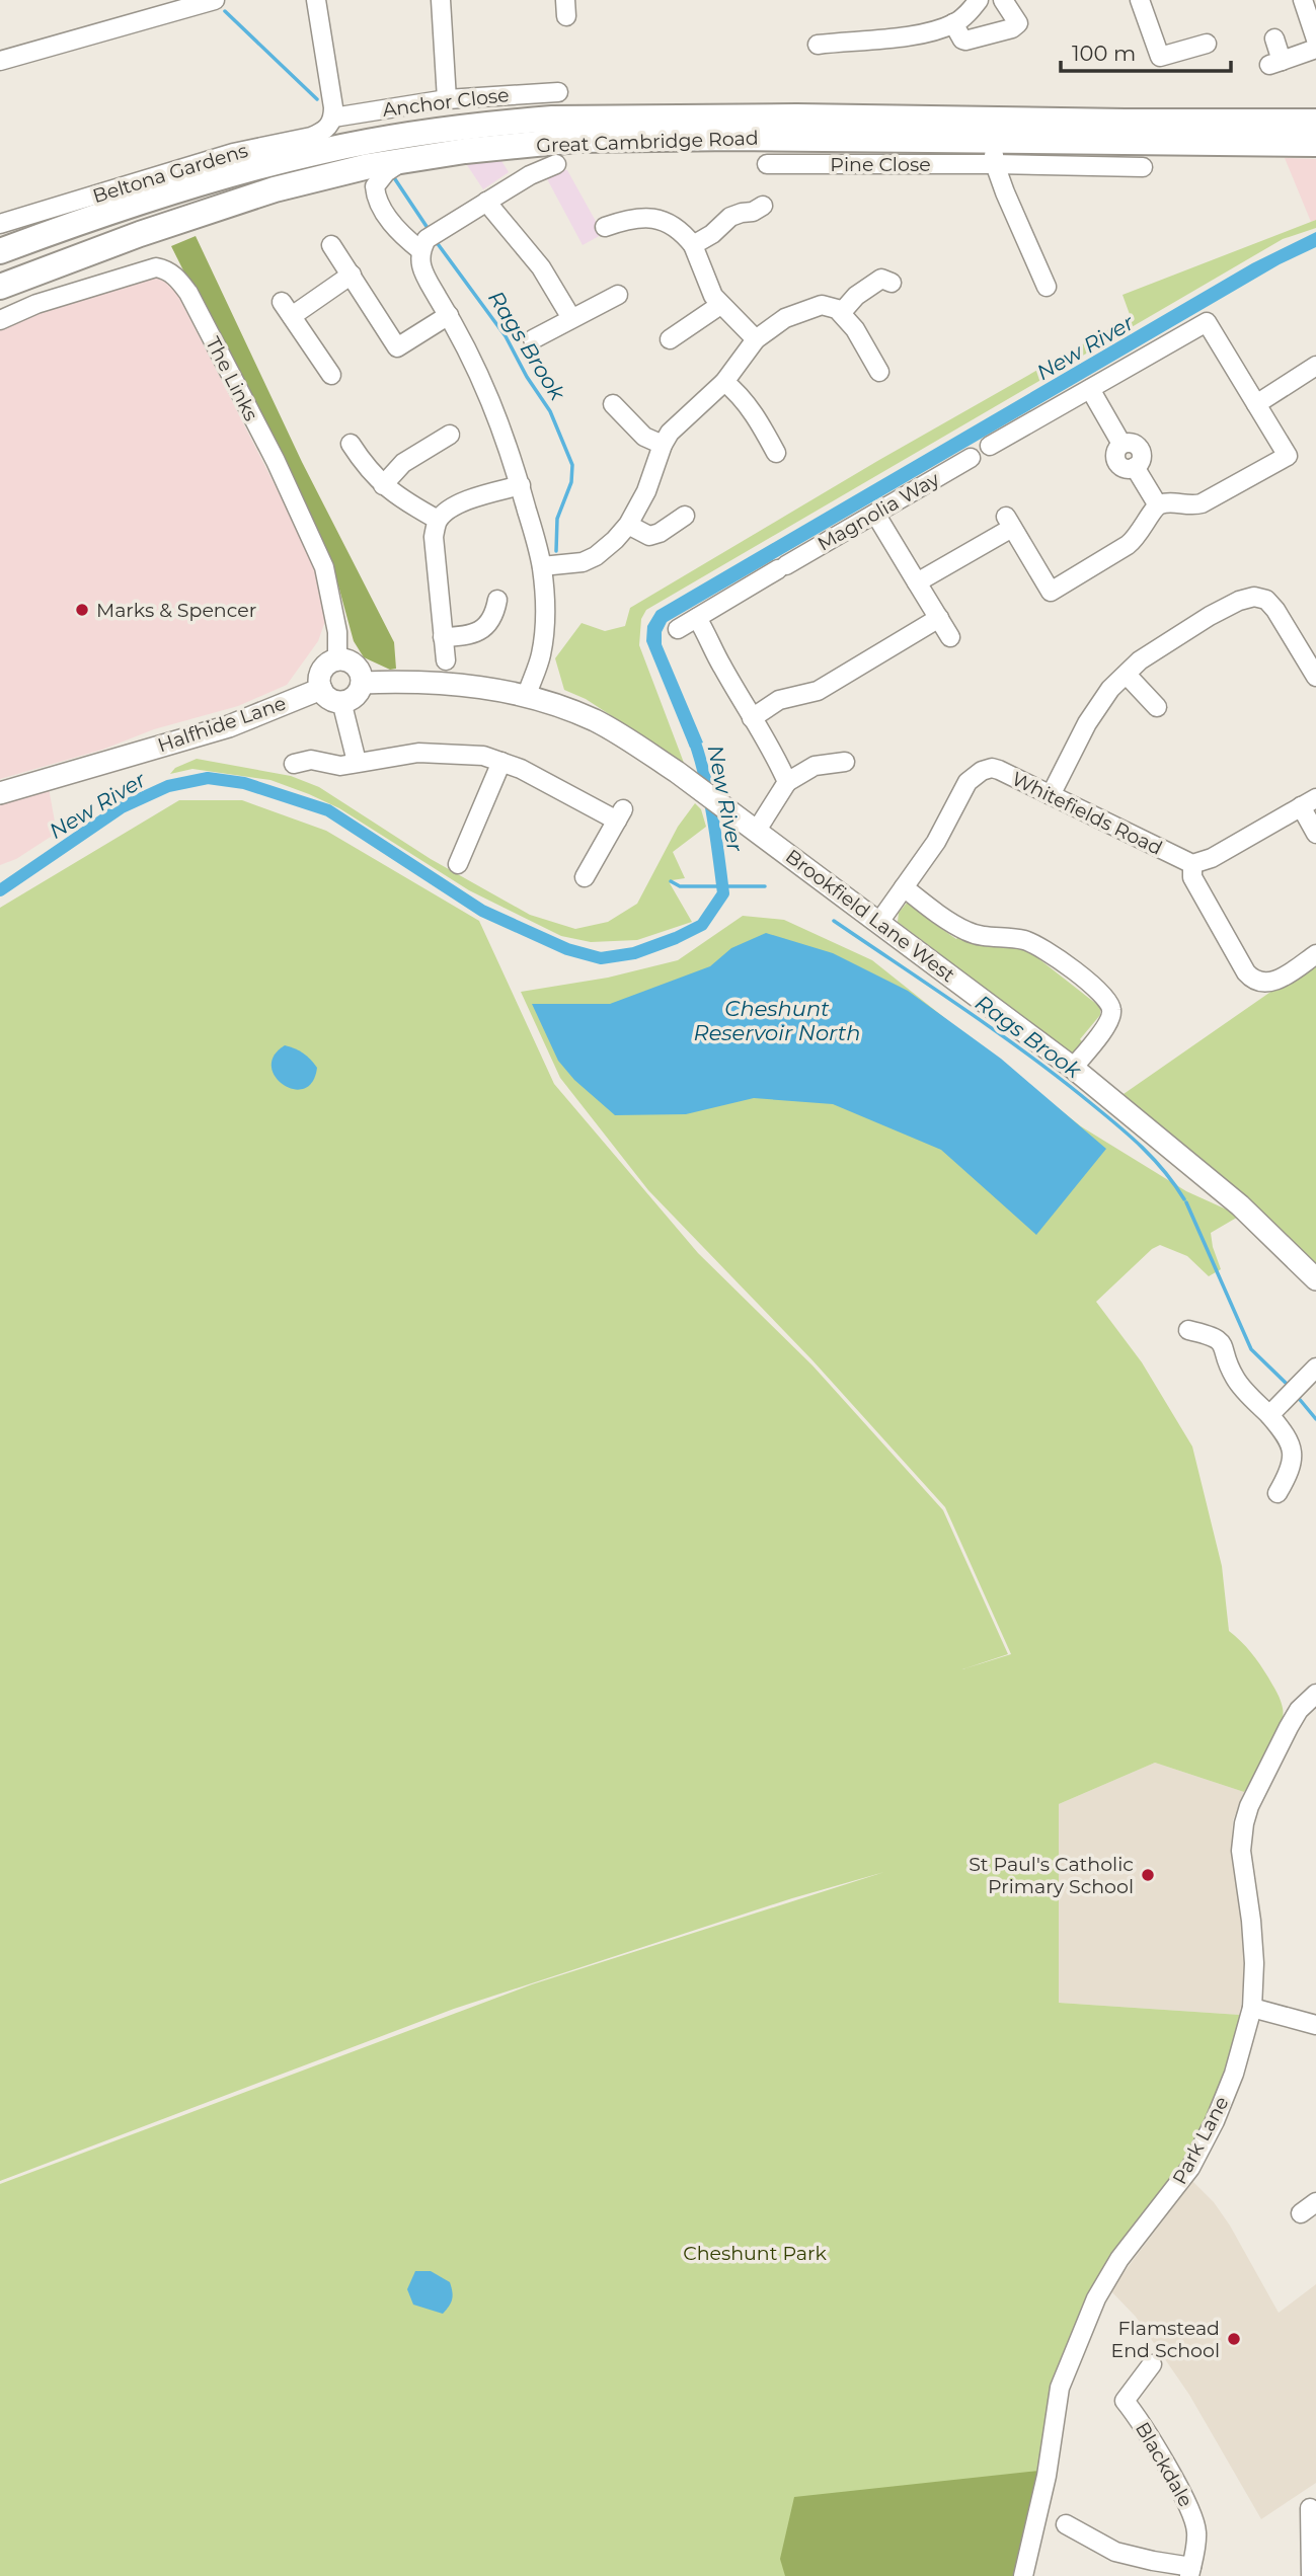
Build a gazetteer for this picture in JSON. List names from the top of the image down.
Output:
{
  "streets": {
    "highway": ["Great Cambridge Road"],
    "main road": ["Halfhide Lane", "Brookfield Lane West"],
    "street": [
      "Anchor Close",
      "Pine Close",
      "Beltona Gardens",
      "The Links",
      "Magnolia Way",
      "Whitefields Road",
      "Park Lane",
      "Blackdale"
    ]
  },
  "crossings": [
    ["Anchor Close", "Beltona Gardens"],
    ["Great Cambridge Road", "Pine Close"],
    ["The Links", "Halfhide Lane"],
    ["The Links", "Brookfield Lane West"],
    ["Halfhide Lane", "Brookfield Lane West"],
    ["Whitefields Road", "Brookfield Lane West"]
  ],
  "water": ["Rags Brook", "New River", "Cheshunt Reservoir North"],
  "parks": ["Cheshunt Park"],
  "places": ["Marks & Spencer", "St Paul's Catholic Primary School", "Flamstead End School"],
  "scale_bar": "100 m"
}
